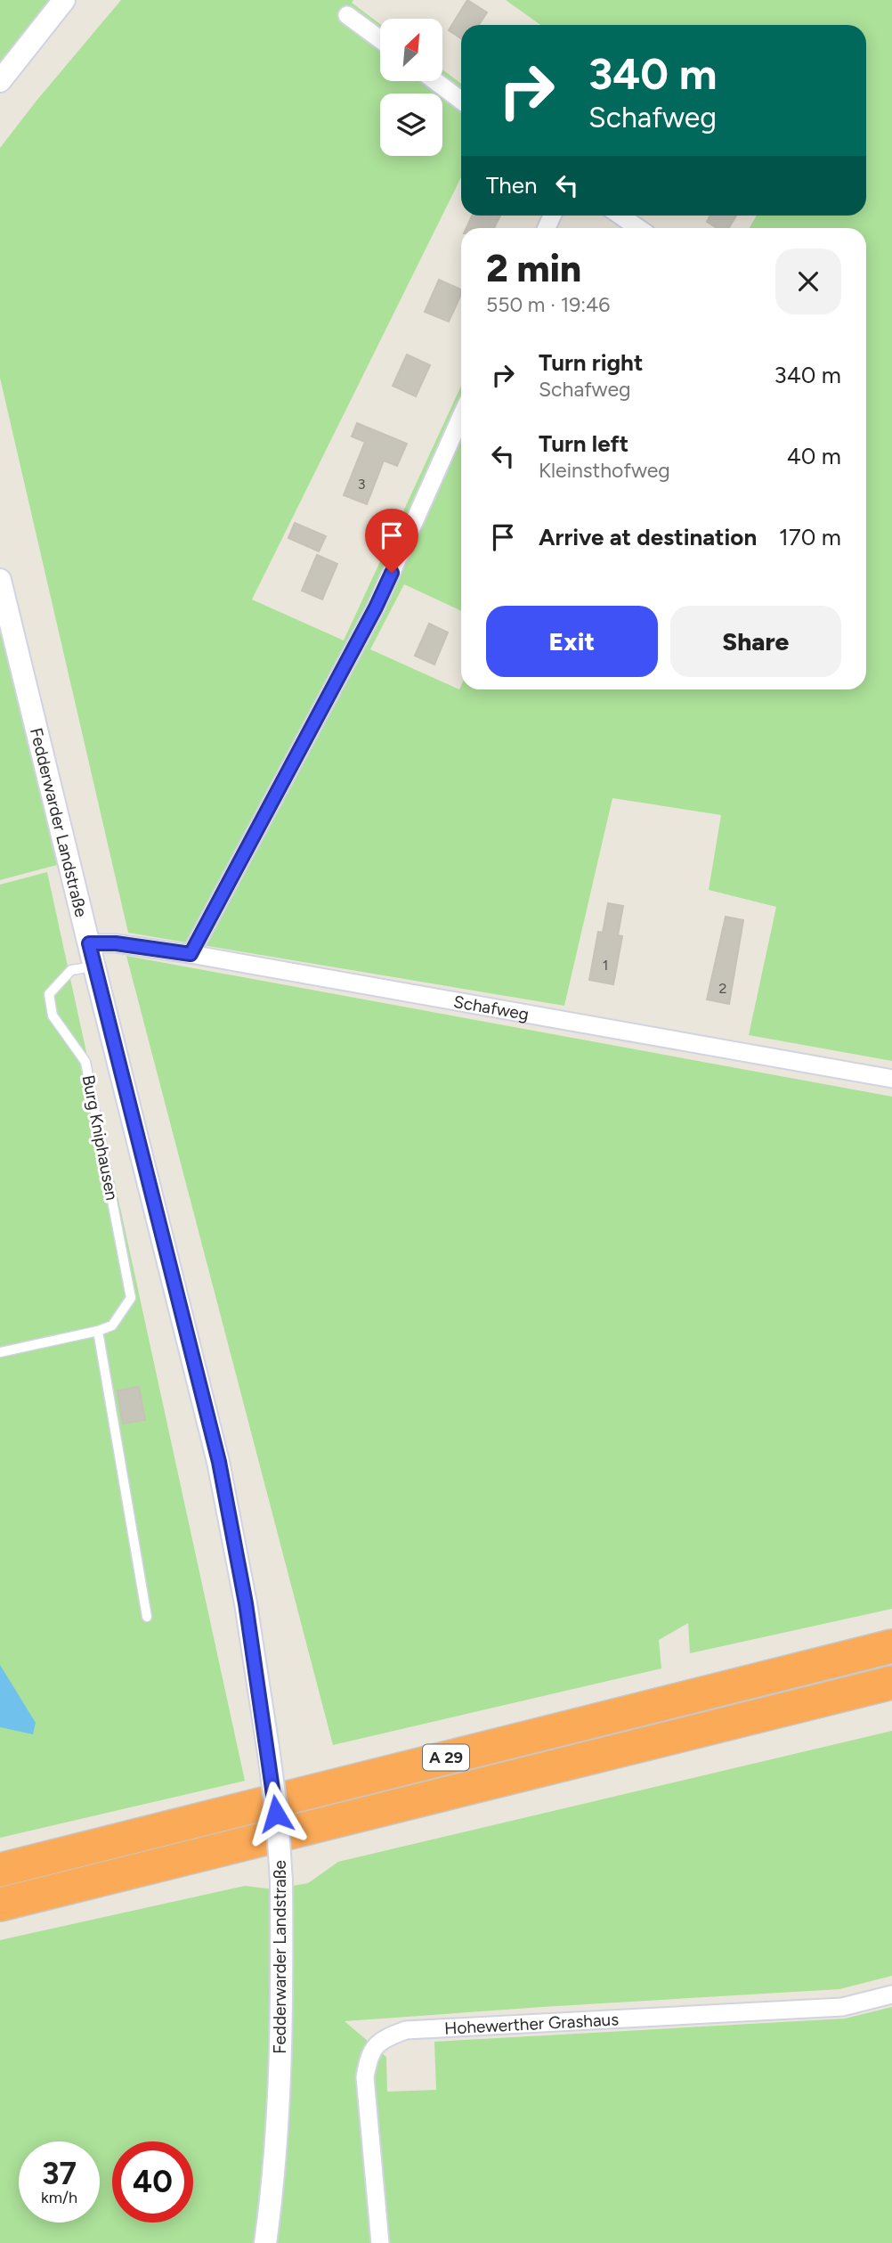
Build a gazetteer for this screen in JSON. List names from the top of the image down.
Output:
{
  "streets": {
    "highway": ["A 29"],
    "street": ["Fedderwarder Landstraße", "Schafweg", "Hohewerther Grashaus"],
    "lane": ["Burg Kniphausen"]
  },
  "crossings": [
    ["Fedderwarder Landstraße", "Schafweg"],
    ["Fedderwarder Landstraße", "Burg Kniphausen"]
  ],
  "house_numbers": ["3", "1", "2"],
  "north": "top right",
  "page": {
    "turn": ["340 m", "Schafweg"],
    "then": "Then",
    "heading": ["2 min", "550 m · 19:46"],
    "list": [
      {
        "name": "Turn right",
        "note": "Schafweg",
        "value": "340 m"
      },
      {
        "name": "Turn left",
        "note": "Kleinsthofweg",
        "value": "40 m"
      },
      {
        "name": "Arrive at destination",
        "value": "170 m"
      }
    ],
    "buttons": ["Exit", "Share"],
    "speed": "37 km/h",
    "limit": "40"
  }
}
